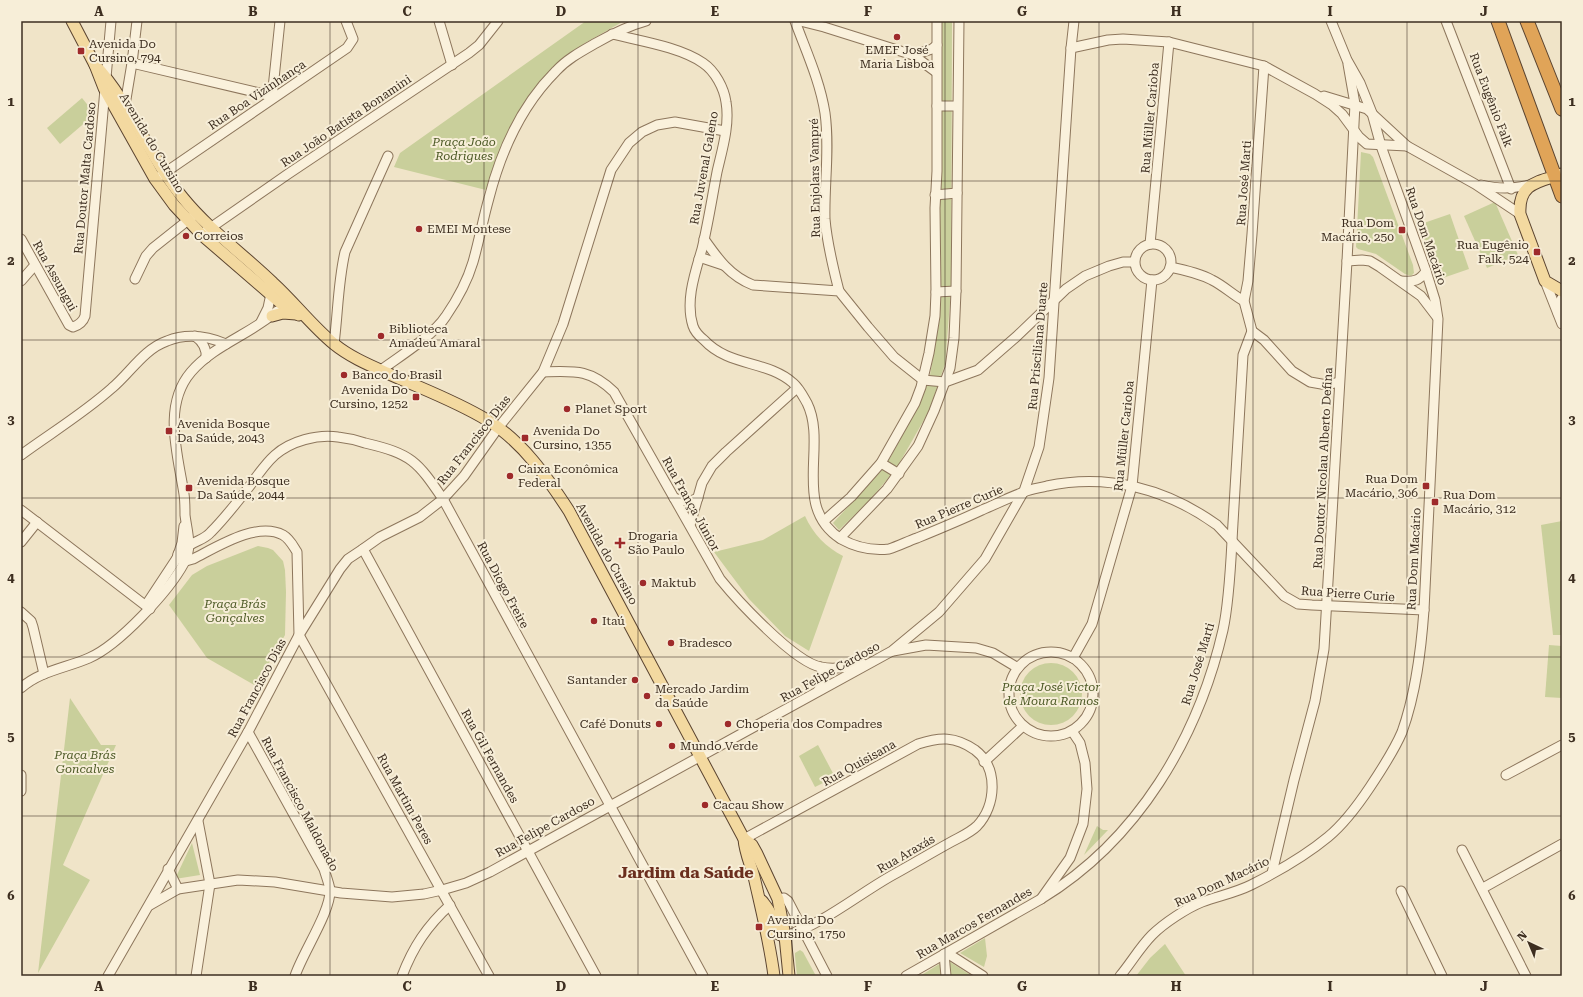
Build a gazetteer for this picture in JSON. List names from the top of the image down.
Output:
{
  "streets": {
    "main road": ["Avenida do Cursino"],
    "street": [
      "Rua Boa Vizinhança",
      "Rua Eugênio Falk",
      "Rua Müller Carioba",
      "Rua João Batista Bonamini",
      "Rua Juvenal Galeno",
      "Rua Doutor Malta Cardoso",
      "Rua Enjolars Vampré",
      "Rua José Marti",
      "Rua Dom Macário",
      "Rua Assungui",
      "Rua Prisciliana Duarte",
      "Rua Francisco Dias",
      "Rua Doutor Nicolau Alberto Defina",
      "Rua França Júnior",
      "Rua Pierre Curie",
      "Rua Diogo Freire",
      "Rua Felipe Cardoso",
      "Rua Gil Fernandes",
      "Rua Quisisana",
      "Rua Martim Peres",
      "Rua Francisco Maldonado",
      "Rua Araxás",
      "Rua Marcos Fernandes"
    ]
  },
  "crossings": [
    ["Rua Boa Vizinhança", "Avenida do Cursino"],
    ["Rua Müller Carioba", "Rua Pierre Curie"],
    ["Rua Müller Carioba", "Rua Felipe Cardoso"],
    ["Rua Müller Carioba", "Rua Marcos Fernandes"],
    ["Rua João Batista Bonamini", "Avenida do Cursino"],
    ["Avenida do Cursino", "Rua Doutor Malta Cardoso"],
    ["Avenida do Cursino", "Rua Francisco Dias"],
    ["Avenida do Cursino", "Rua Felipe Cardoso"],
    ["Avenida do Cursino", "Rua Quisisana"],
    ["Avenida do Cursino", "Rua Araxás"],
    ["Rua Juvenal Galeno", "Rua Enjolars Vampré"],
    ["Rua Juvenal Galeno", "Rua Francisco Dias"],
    ["Rua Juvenal Galeno", "Rua Pierre Curie"],
    ["Rua Doutor Malta Cardoso", "Rua Assungui"],
    ["Rua José Marti", "Rua Pierre Curie"],
    ["Rua José Marti", "Rua Marcos Fernandes"],
    ["Rua Dom Macário", "Rua Doutor Nicolau Alberto Defina"],
    ["Rua Dom Macário", "Rua Pierre Curie"],
    ["Rua Prisciliana Duarte", "Rua Pierre Curie"],
    ["Rua Prisciliana Duarte", "Rua Felipe Cardoso"],
    ["Rua Francisco Dias", "Rua França Júnior"],
    ["Rua Francisco Dias", "Rua Diogo Freire"],
    ["Rua Francisco Dias", "Rua Felipe Cardoso"],
    ["Rua Francisco Dias", "Rua Gil Fernandes"],
    ["Rua Francisco Dias", "Rua Martim Peres"],
    ["Rua Francisco Dias", "Rua Francisco Maldonado"],
    ["Rua Doutor Nicolau Alberto Defina", "Rua Pierre Curie"],
    ["Rua França Júnior", "Rua Felipe Cardoso"],
    ["Rua Diogo Freire", "Rua Felipe Cardoso"],
    ["Rua Felipe Cardoso", "Rua Gil Fernandes"],
    ["Rua Felipe Cardoso", "Rua Martim Peres"],
    ["Rua Felipe Cardoso", "Rua Francisco Maldonado"],
    ["Rua Felipe Cardoso", "Rua Marcos Fernandes"],
    ["Rua Quisisana", "Rua Araxás"]
  ],
  "districts": ["Jardim da Saúde"],
  "parks": [
    "Praça João Rodrigues",
    "Praça Brás Gonçalves",
    "Praça José Victor de Moura Ramos",
    "Praça Brás Goncalves"
  ],
  "places": {
    "other": [
      "EMEF José Maria Lisboa",
      "EMEI Montese",
      "Correios",
      "Biblioteca Amadeu Amaral",
      "Banco do Brasil",
      "Planet Sport",
      "Caixa Econômica Federal",
      "Maktub",
      "Itaú",
      "Bradesco",
      "Santander",
      "Mercado Jardim da Saúde",
      "Café Donuts",
      "Choperia dos Compadres",
      "Mundo Verde",
      "Cacau Show"
    ],
    "transit": [
      "Avenida Do Cursino, 794",
      "Rua Dom Macário, 250",
      "Rua Eugênio Falk, 524",
      "Avenida Do Cursino, 1252",
      "Avenida Bosque Da Saúde, 2043",
      "Avenida Do Cursino, 1355",
      "Rua Dom Macário, 306",
      "Avenida Bosque Da Saúde, 2044",
      "Rua Dom Macário, 312",
      "Avenida Do Cursino, 1750"
    ],
    "health": ["Drogaria São Paulo"]
  },
  "north": "top left",
  "grid": {
    "columns": [
      "A",
      "B",
      "C",
      "D",
      "E",
      "F",
      "G",
      "H",
      "I",
      "J"
    ],
    "rows": [
      "1",
      "2",
      "3",
      "4",
      "5",
      "6"
    ]
  }
}
